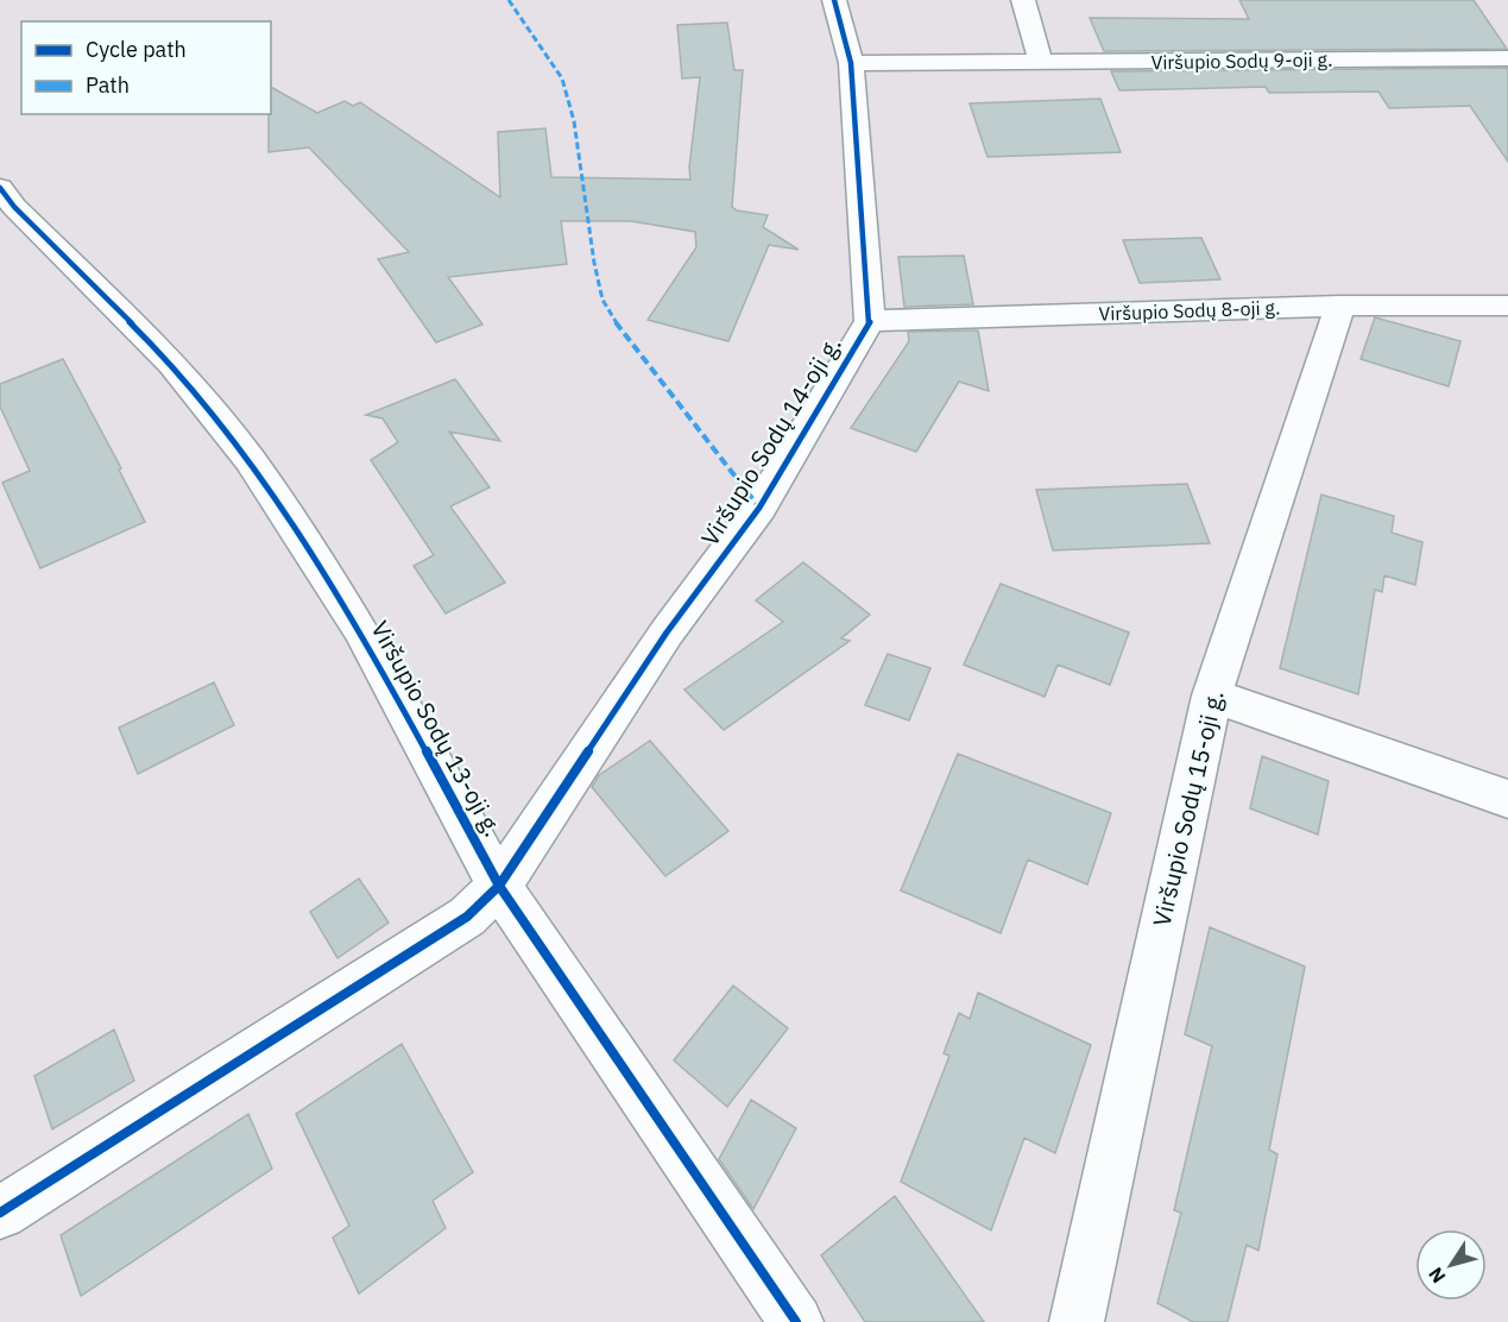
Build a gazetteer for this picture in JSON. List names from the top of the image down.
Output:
{
  "streets": {
    "street": [
      "Viršupio Sodų 9-oji g.",
      "Viršupio Sodų 8-oji g.",
      "Viršupio Sodų 14-oji g.",
      "Viršupio Sodų 13-oji g.",
      "Viršupio Sodų 15-oji g."
    ]
  },
  "crossings": [
    ["Viršupio Sodų 9-oji g.", "Viršupio Sodų 14-oji g."],
    ["Viršupio Sodų 8-oji g.", "Viršupio Sodų 14-oji g."],
    ["Viršupio Sodų 8-oji g.", "Viršupio Sodų 15-oji g."],
    ["Viršupio Sodų 14-oji g.", "Viršupio Sodų 13-oji g."]
  ],
  "legend": ["Cycle path", "Path"],
  "north": "bottom left"
}
